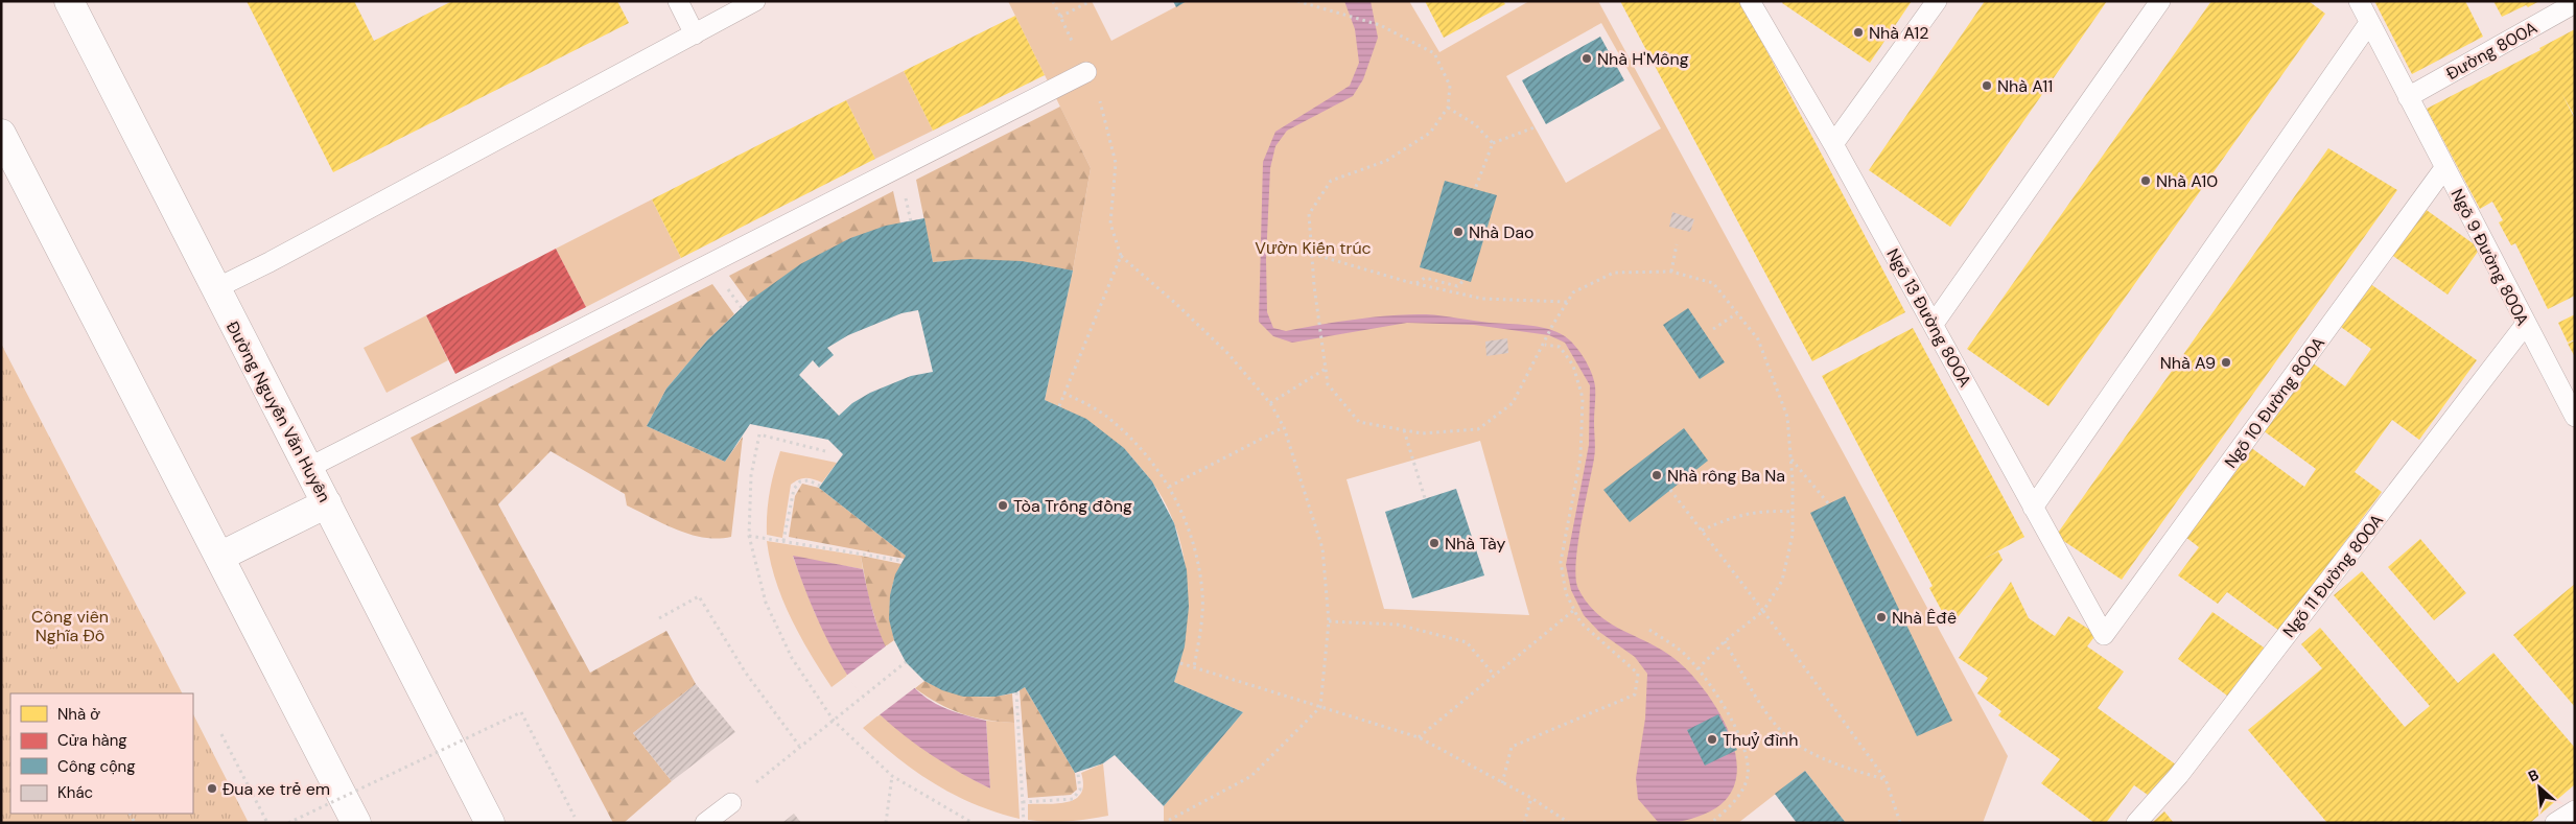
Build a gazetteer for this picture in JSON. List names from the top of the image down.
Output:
{
  "streets": {
    "main road": ["Đường Nguyễn Văn Huyên"],
    "lane": [
      "Đường 800A",
      "Ngõ 9 Đường 800A",
      "Ngõ 13 Đường 800A",
      "Ngõ 10 Đường 800A",
      "Ngõ 11 Đường 800A"
    ]
  },
  "crossings": [
    ["Đường 800A", "Ngõ 9 Đường 800A"],
    ["Ngõ 9 Đường 800A", "Ngõ 10 Đường 800A"],
    ["Ngõ 9 Đường 800A", "Ngõ 11 Đường 800A"],
    ["Ngõ 13 Đường 800A", "Ngõ 10 Đường 800A"]
  ],
  "parks": ["Vườn Kiến trúc", "Công viên Nghĩa Đô"],
  "places": [
    "Nhà A12",
    "Nhà H'Mông",
    "Nhà A11",
    "Nhà A10",
    "Nhà Dao",
    "Nhà A9",
    "Nhà rông Ba Na",
    "Tòa Trống đồng",
    "Nhà Tày",
    "Nhà Êđê",
    "Thuỷ đình",
    "Đua xe trẻ em"
  ],
  "legend": [
    "Nhà ở",
    "Cửa hàng",
    "Công cộng",
    "Khác"
  ],
  "north": "top left"
}
